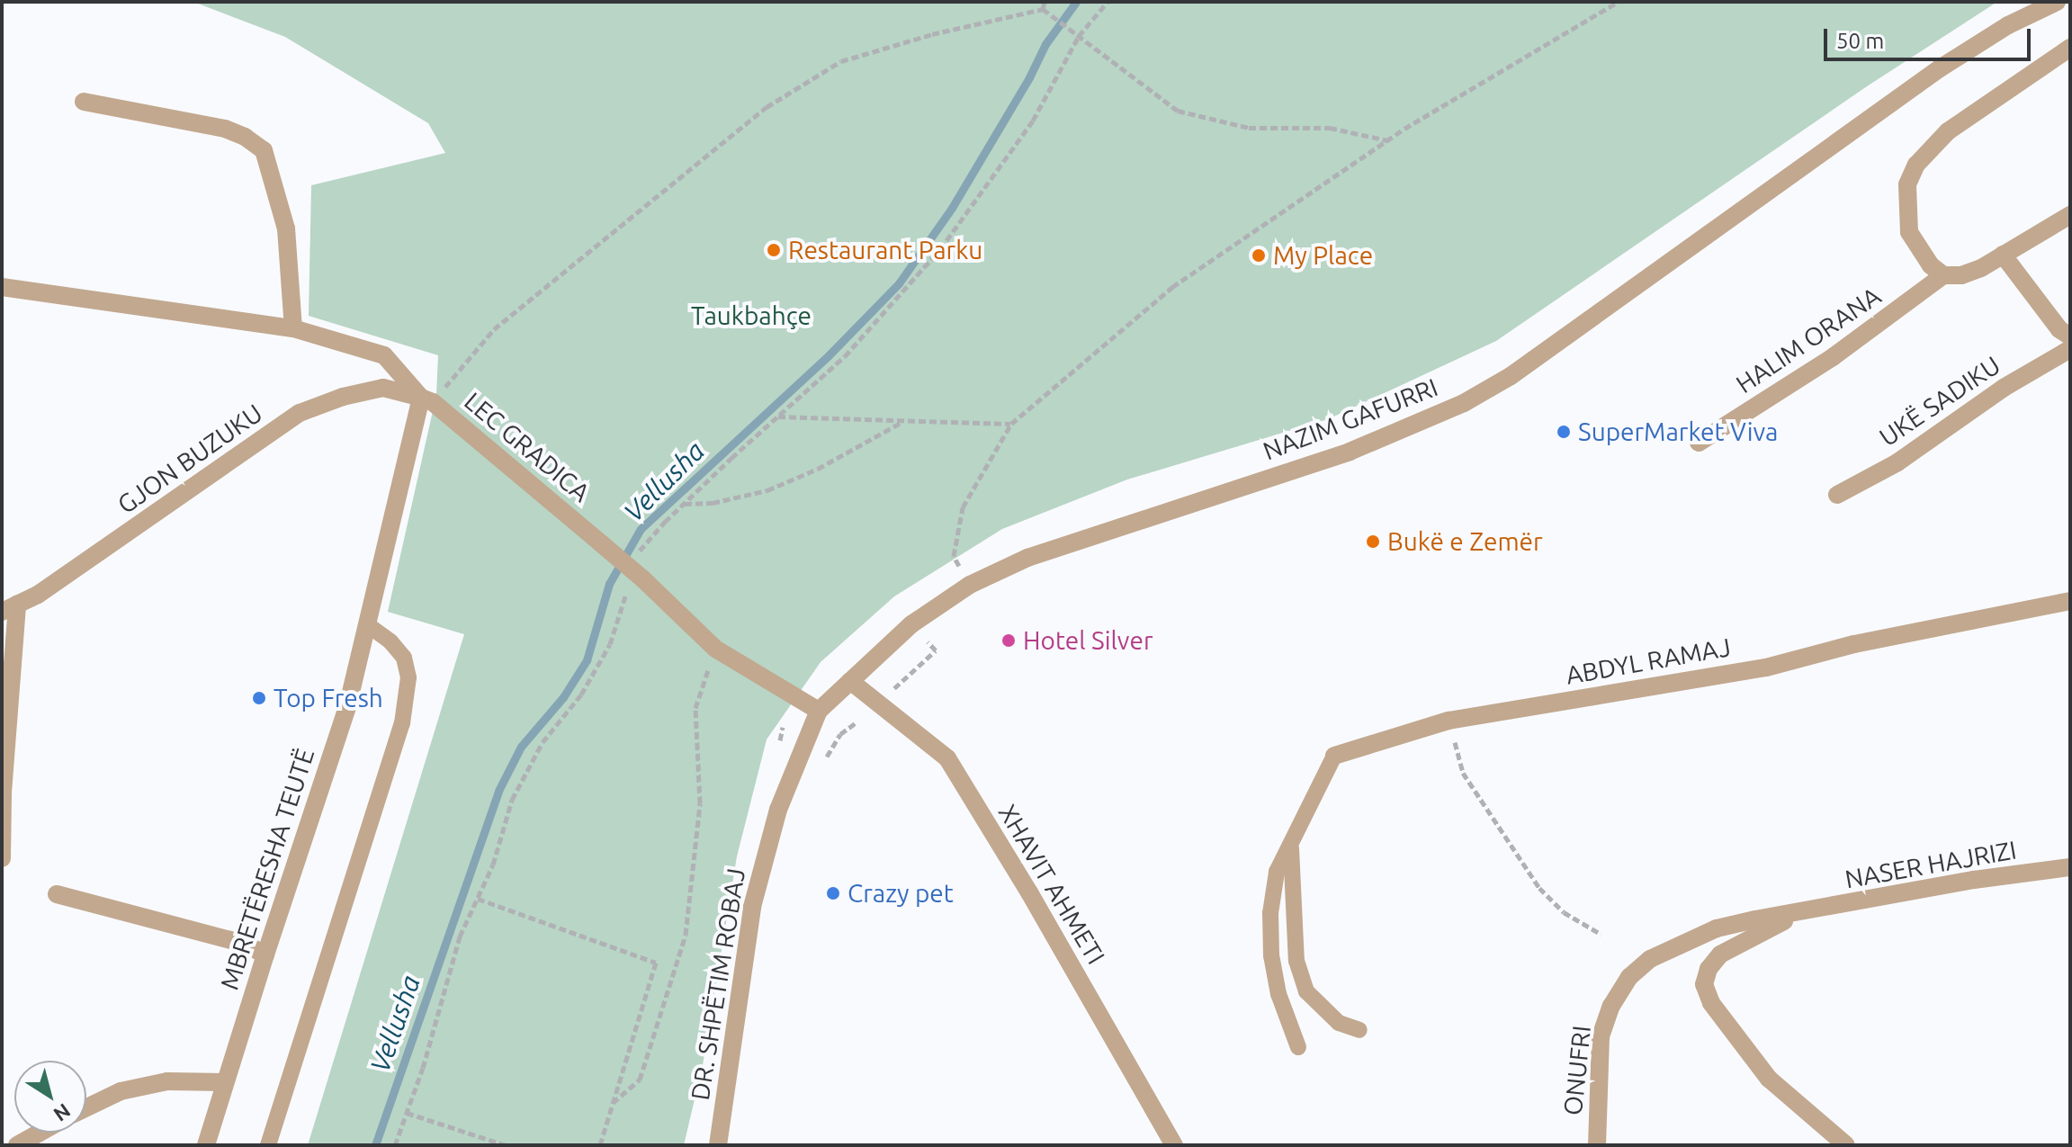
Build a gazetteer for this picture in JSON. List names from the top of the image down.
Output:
{
  "streets": {
    "street": [
      "HALIM ORANA",
      "UKË SADIKU",
      "NAZIM GAFURRI",
      "LEC GRADICA",
      "GJON BUZUKU",
      "ABDYL RAMAJ",
      "NASER HAJRIZI",
      "MBRETËRESHA TEUTË",
      "XHAVIT AHMETI",
      "DR. SHPËTIM ROBAJ",
      "ONUFRI"
    ]
  },
  "crossings": [
    ["NAZIM GAFURRI", "LEC GRADICA"],
    ["NAZIM GAFURRI", "XHAVIT AHMETI"],
    ["NAZIM GAFURRI", "DR. SHPËTIM ROBAJ"],
    ["LEC GRADICA", "GJON BUZUKU"],
    ["LEC GRADICA", "MBRETËRESHA TEUTË"],
    ["LEC GRADICA", "DR. SHPËTIM ROBAJ"],
    ["GJON BUZUKU", "MBRETËRESHA TEUTË"],
    ["NASER HAJRIZI", "ONUFRI"]
  ],
  "water": ["Vellusha"],
  "parks": ["Taukbahçe"],
  "places": [
    "Restaurant Parku",
    "My Place",
    "SuperMarket Viva",
    "Bukë e Zemër",
    "Hotel Silver",
    "Top Fresh",
    "Crazy pet"
  ],
  "scale_bar": "50 m",
  "north": "bottom right"
}
